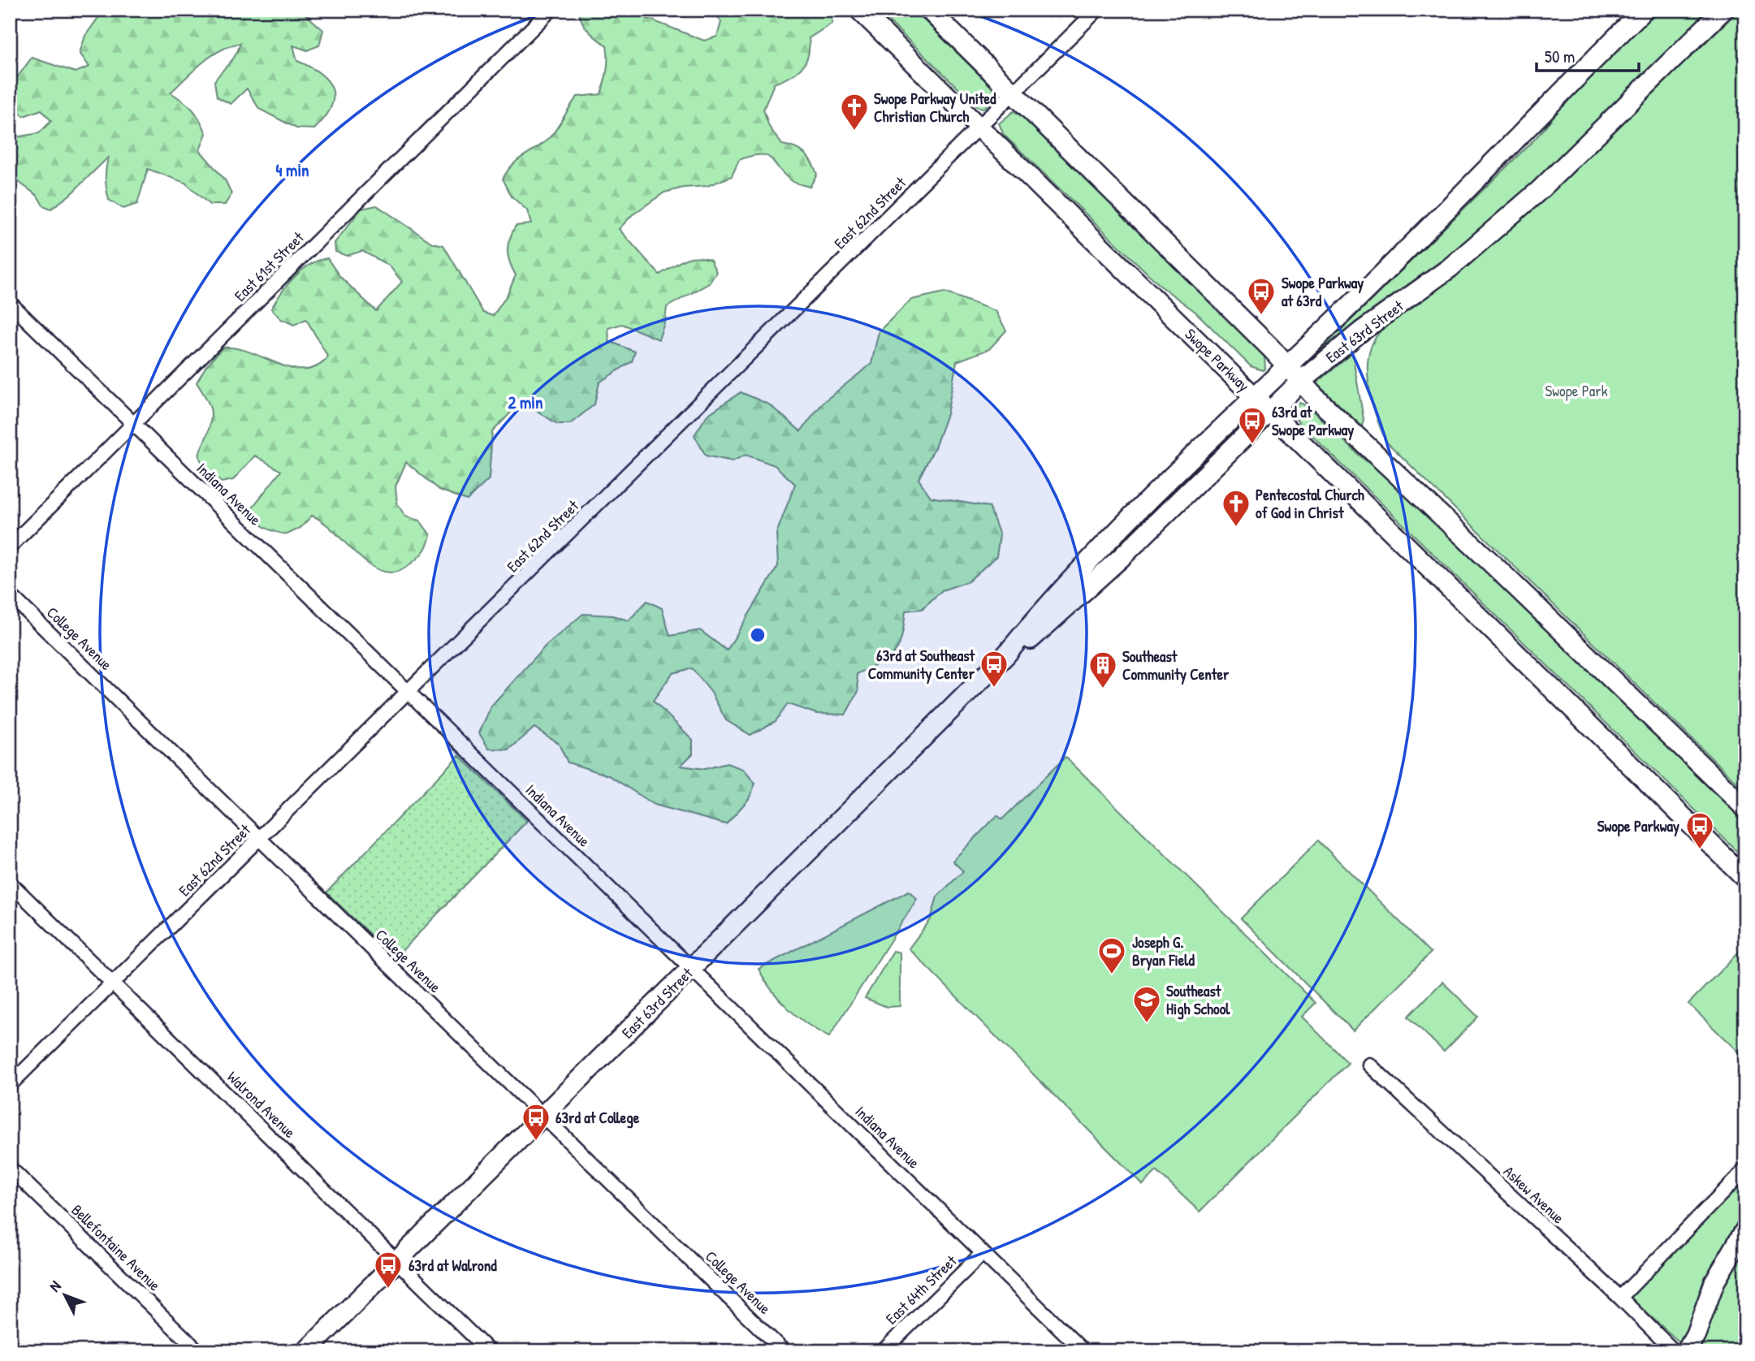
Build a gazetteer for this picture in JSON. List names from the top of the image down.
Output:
{
  "streets": {
    "main road": ["East 63rd Street", "Swope Parkway"],
    "street": [
      "East 62nd Street",
      "East 61st Street",
      "Indiana Avenue",
      "College Avenue",
      "Walrond Avenue",
      "Askew Avenue",
      "Bellefontaine Avenue",
      "East 64th Street"
    ]
  },
  "crossings": [
    ["East 62nd Street", "Swope Parkway"],
    ["East 62nd Street", "Indiana Avenue"],
    ["East 62nd Street", "College Avenue"],
    ["East 62nd Street", "Walrond Avenue"],
    ["East 61st Street", "Indiana Avenue"],
    ["East 63rd Street", "Swope Parkway"],
    ["East 63rd Street", "Indiana Avenue"],
    ["East 63rd Street", "College Avenue"],
    ["East 63rd Street", "Walrond Avenue"],
    ["Indiana Avenue", "East 64th Street"]
  ],
  "parks": ["Swope Park"],
  "places": {
    "church": ["Swope Parkway United Christian Church", "Pentecostal Church of God in Christ"],
    "bus stop": [
      "Swope Parkway at 63rd",
      "63rd at Swope Parkway",
      "63rd at Southeast Community Center",
      "Swope Parkway",
      "63rd at College",
      "63rd at Walrond"
    ],
    "building": ["Southeast Community Center"],
    "sports": ["Joseph G. Bryan Field"],
    "school or university": ["Southeast High School"]
  },
  "scale_bar": "50 m",
  "north": "top left",
  "rings": ["4 min", "2 min"]
}
